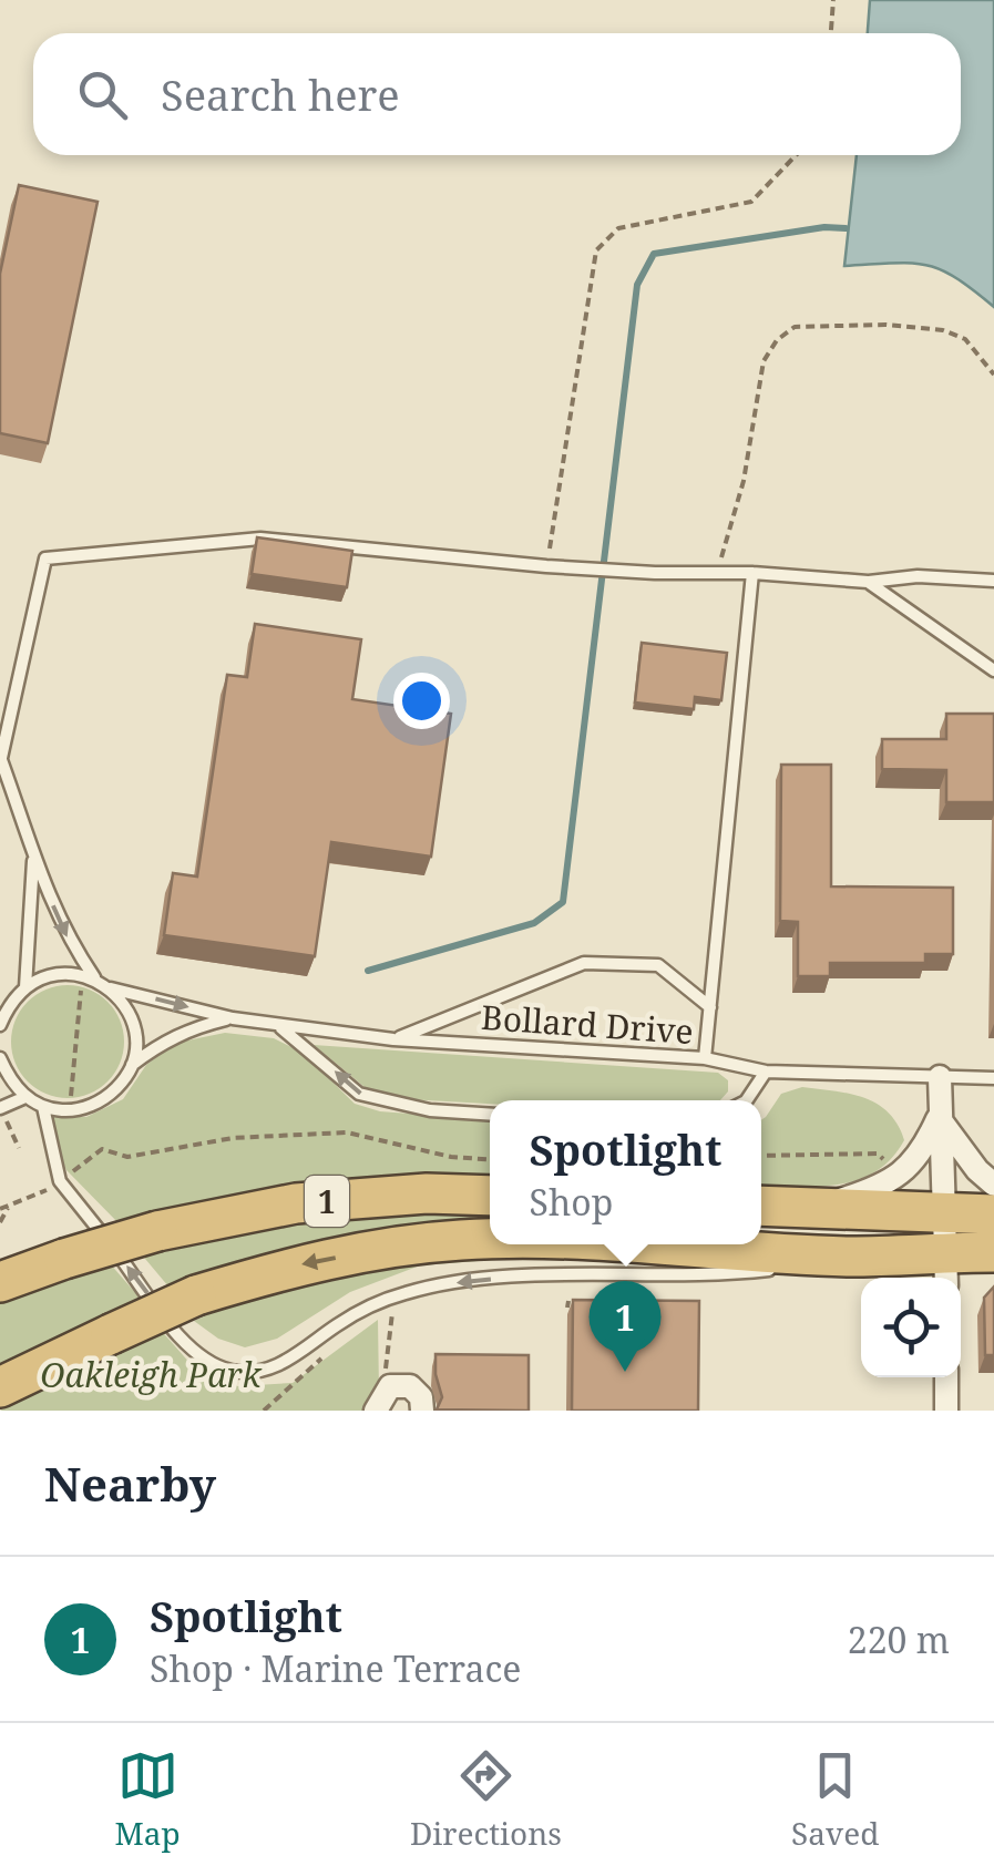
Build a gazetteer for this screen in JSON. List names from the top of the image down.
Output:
{
  "streets": {
    "highway": ["1"],
    "lane": ["Bollard Drive"]
  },
  "parks": ["Oakleigh Park"],
  "page": {
    "search": "Search here",
    "popup": ["Spotlight", "Shop"],
    "pins": "1",
    "heading": "Nearby",
    "list": [
      {
        "mark": "1",
        "name": "Spotlight",
        "note": "Shop · Marine Terrace",
        "value": "220 m"
      }
    ],
    "nav": ["Map", "Directions", "Saved"]
  }
}
